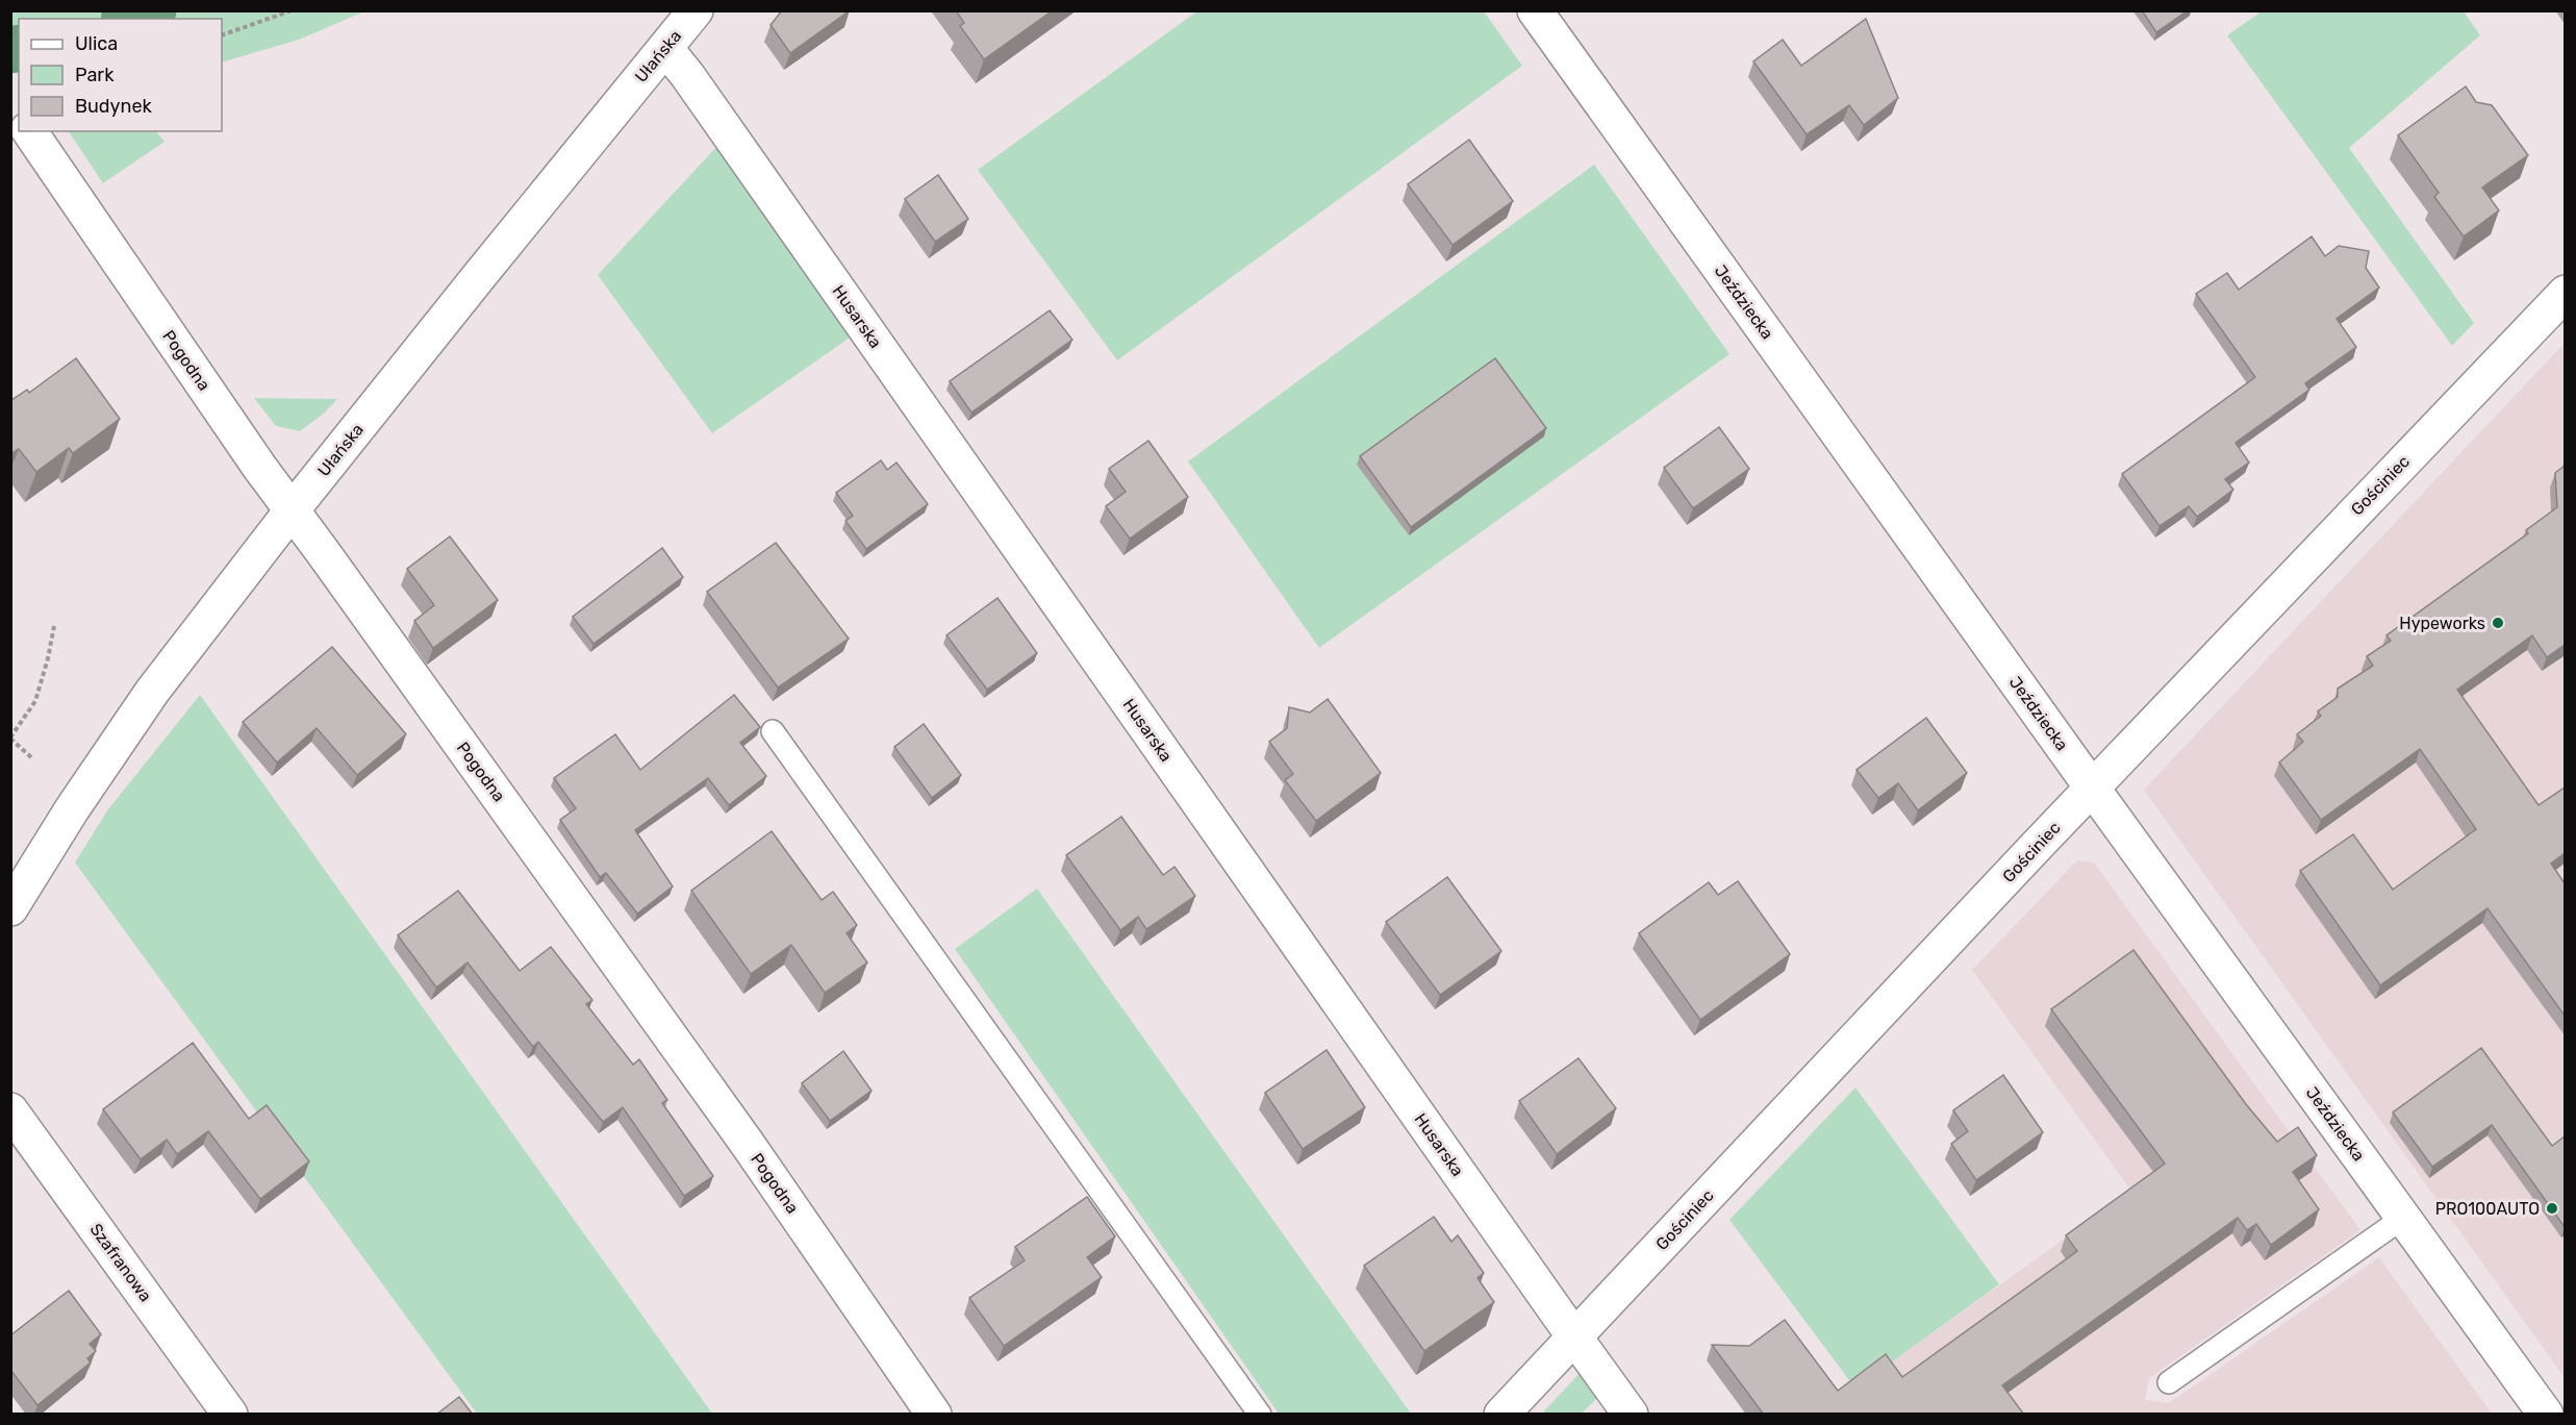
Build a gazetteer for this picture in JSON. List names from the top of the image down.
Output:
{
  "streets": {
    "street": [
      "Ułańska",
      "Jeździecka",
      "Husarska",
      "Pogodna",
      "Gościniec",
      "Szafranowa"
    ]
  },
  "crossings": [
    ["Ułańska", "Husarska"],
    ["Ułańska", "Pogodna"],
    ["Jeździecka", "Gościniec"],
    ["Husarska", "Gościniec"]
  ],
  "places": ["Hypeworks", "PRO100AUTO"],
  "legend": ["Ulica", "Park", "Budynek"]
}
